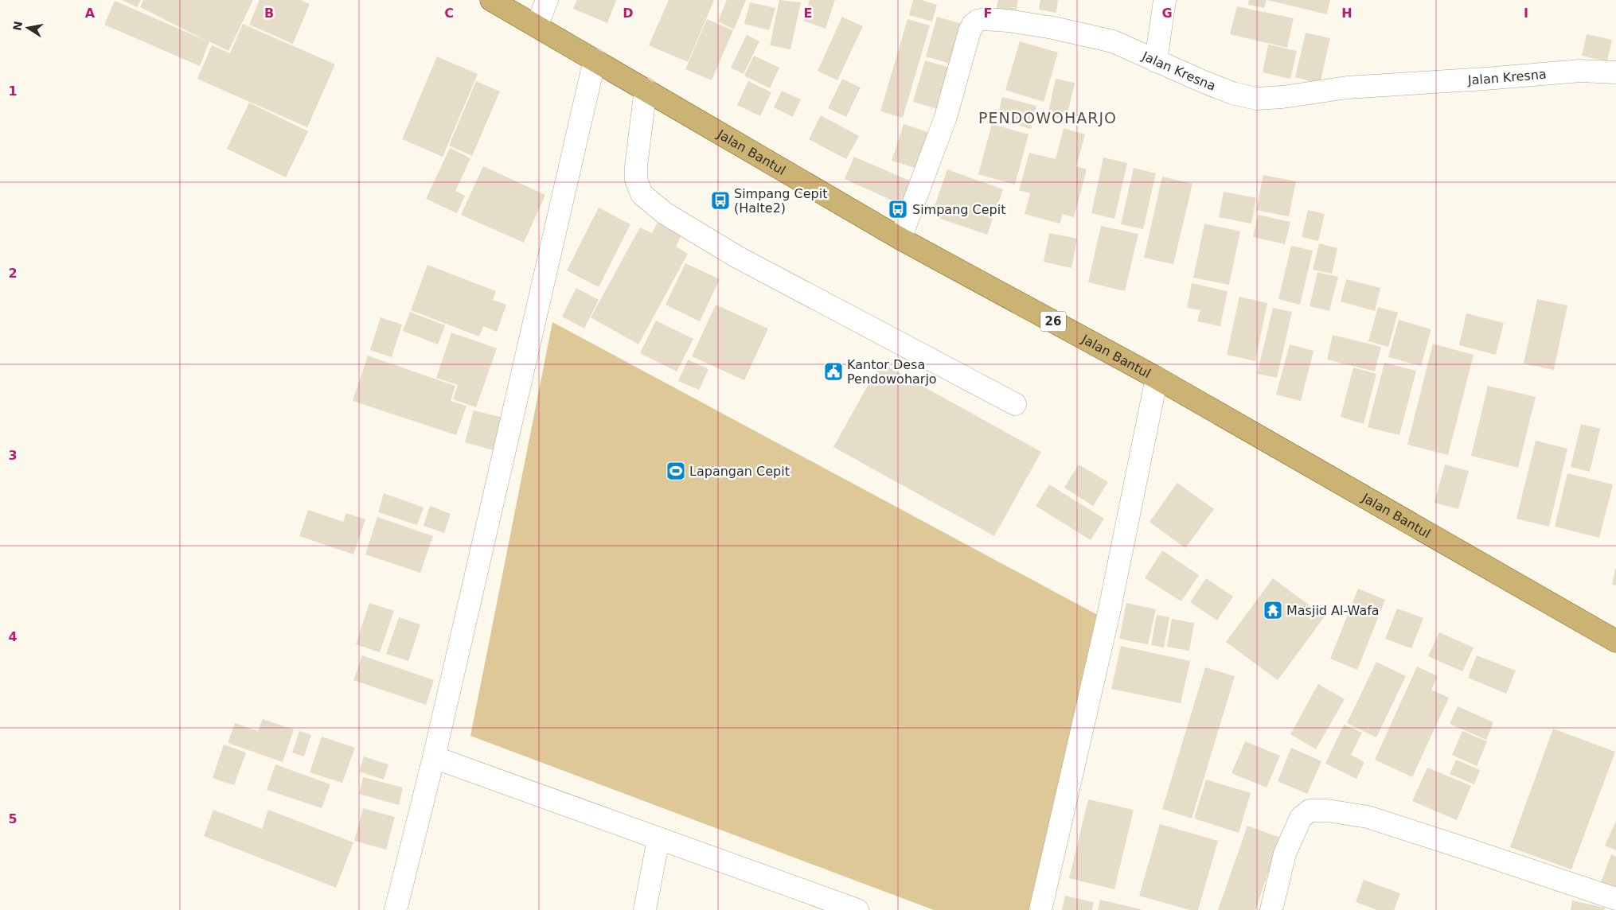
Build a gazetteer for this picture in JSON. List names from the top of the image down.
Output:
{
  "streets": {
    "main road": ["Jalan Bantul", "26"],
    "street": ["Jalan Kresna"]
  },
  "crossings": [
    ["Jalan Kresna", "Jalan Bantul"]
  ],
  "districts": ["PENDOWOHARJO"],
  "places": {
    "bus stop": ["Simpang Cepit (Halte2)", "Simpang Cepit"],
    "public building": ["Kantor Desa Pendowoharjo"],
    "sports": ["Lapangan Cepit"],
    "temple": ["Masjid Al-Wafa"]
  },
  "north": "left",
  "grid": {
    "columns": [
      "A",
      "B",
      "C",
      "D",
      "E",
      "F",
      "G",
      "H",
      "I"
    ],
    "rows": [
      "1",
      "2",
      "3",
      "4",
      "5"
    ]
  }
}
